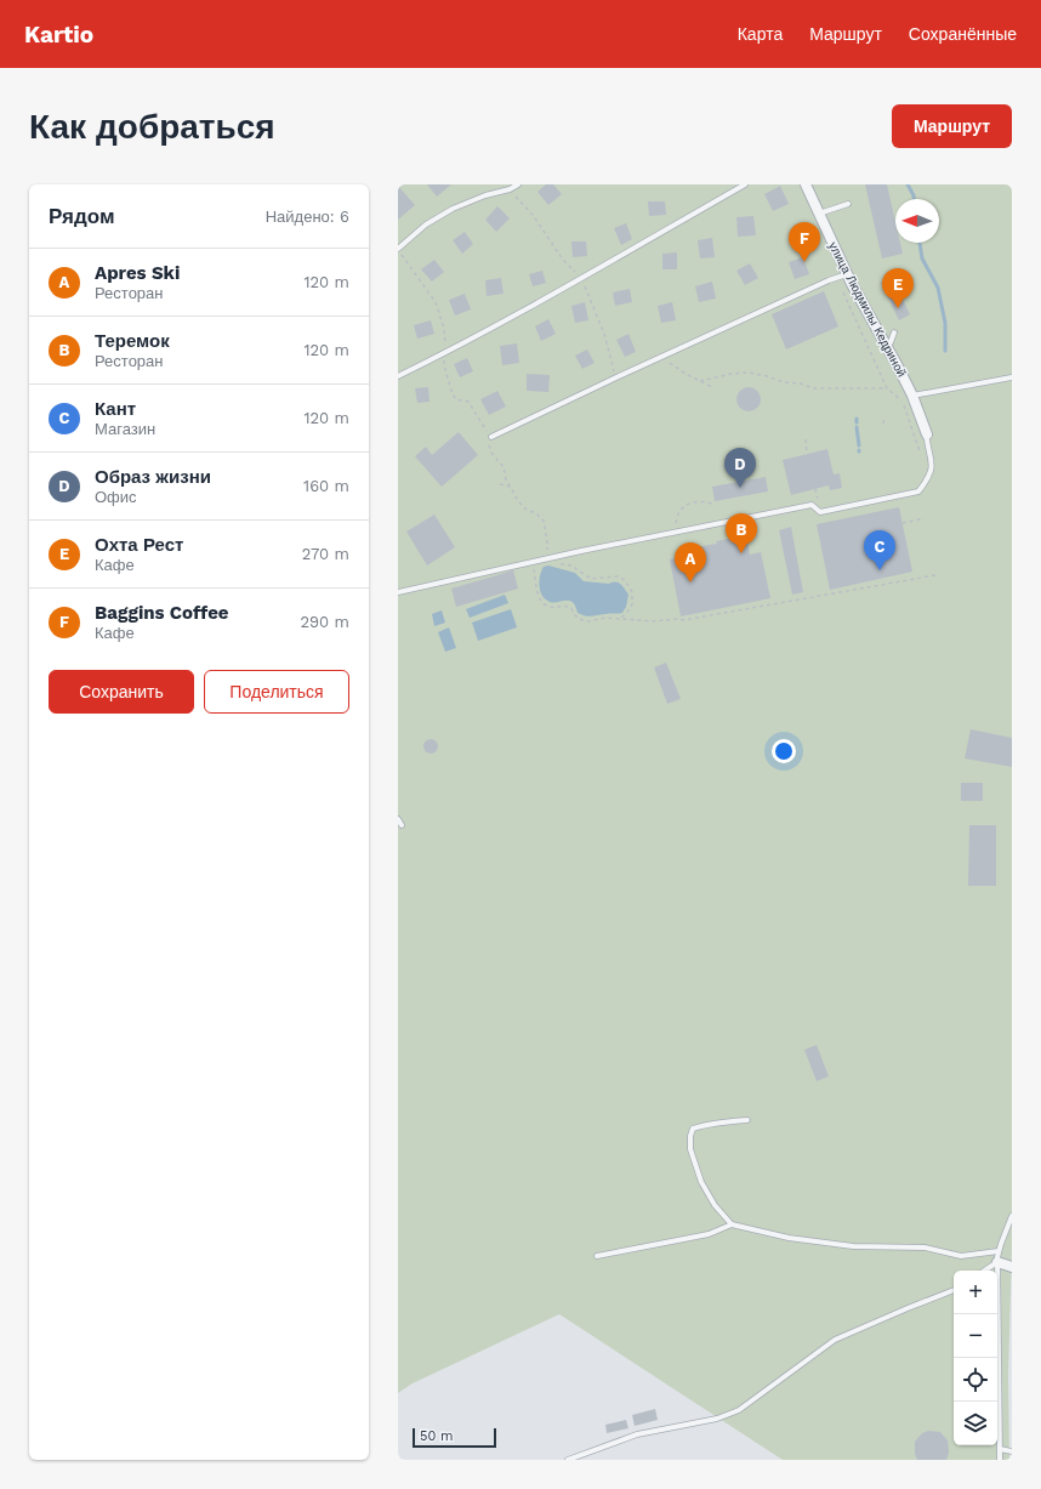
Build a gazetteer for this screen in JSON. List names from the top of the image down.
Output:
{
  "streets": {
    "street": ["улица Людмилы Кедриной"]
  },
  "scale_bar": "50 m",
  "north": "left",
  "page": {
    "header": "Kartio",
    "nav": ["Карта", "Маршрут", "Сохранённые"],
    "buttons": [
      "Маршрут",
      ["Сохранить", "Поделиться"]
    ],
    "title": "Как добраться",
    "heading": ["Рядом", "Найдено: 6"],
    "pins": [
      "F",
      "E",
      "D",
      "B",
      "C",
      "A"
    ],
    "list": [
      {
        "mark": "A",
        "name": "Apres Ski",
        "note": "Ресторан",
        "value": "120 m"
      },
      {
        "mark": "B",
        "name": "Теремок",
        "note": "Ресторан",
        "value": "120 m"
      },
      {
        "mark": "C",
        "name": "Кант",
        "note": "Магазин",
        "value": "120 m"
      },
      {
        "mark": "D",
        "name": "Образ жизни",
        "note": "Офис",
        "value": "160 m"
      },
      {
        "mark": "E",
        "name": "Охта Рест",
        "note": "Кафе",
        "value": "270 m"
      },
      {
        "mark": "F",
        "name": "Baggins Coffee",
        "note": "Кафе",
        "value": "290 m"
      }
    ],
    "map_buttons": ["+", "−"],
    "scale": "50 m"
  }
}
